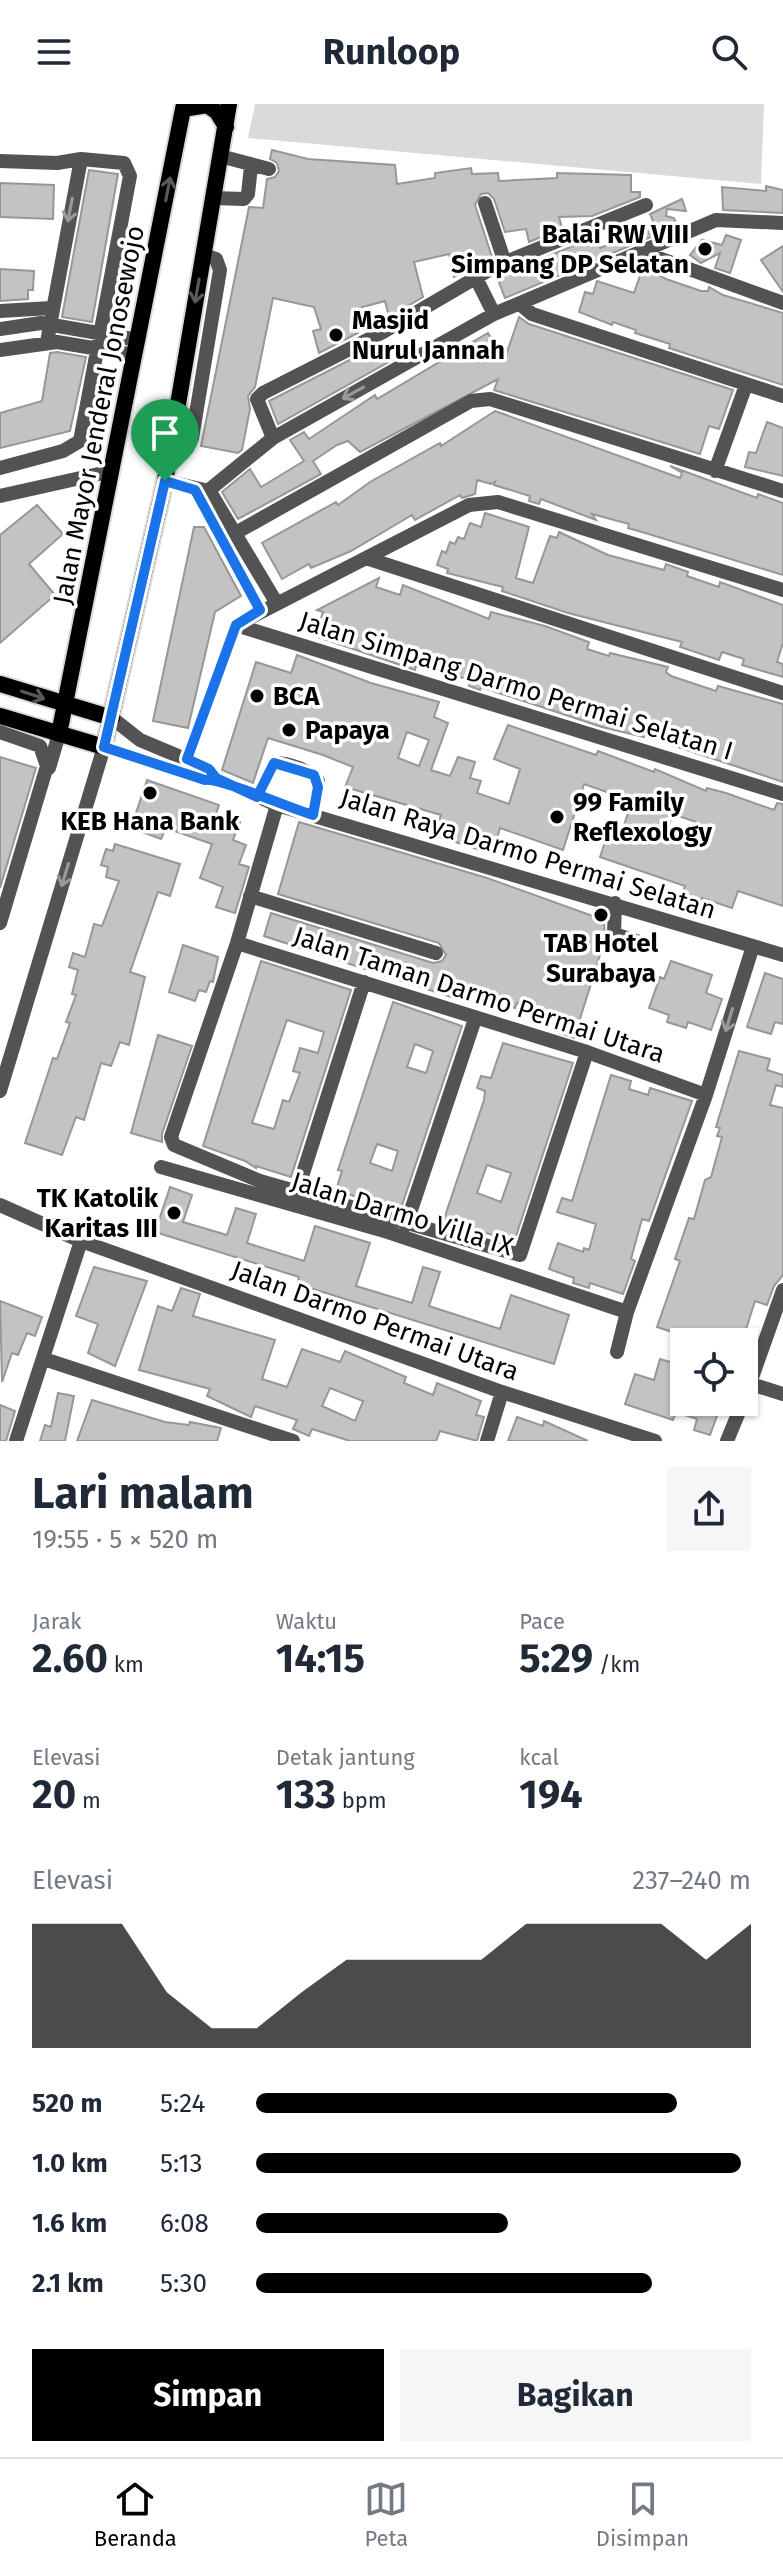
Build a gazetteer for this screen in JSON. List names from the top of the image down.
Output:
{
  "streets": {
    "main road": ["Jalan Mayor Jenderal Jonosewojo"],
    "street": [
      "Jalan Simpang Darmo Permai Selatan I",
      "Jalan Raya Darmo Permai Selatan",
      "Jalan Taman Darmo Permai Utara",
      "Jalan Darmo Villa IX",
      "Jalan Darmo Permai Utara"
    ]
  },
  "places": [
    "Balai RW VIII Simpang DP Selatan",
    "Masjid Nurul Jannah",
    "BCA",
    "Papaya",
    "KEB Hana Bank",
    "99 Family Reflexology",
    "TAB Hotel Surabaya",
    "TK Katolik Karitas III"
  ],
  "page": {
    "header": "Runloop",
    "heading": ["Lari malam", "19:55 · 5 × 520 m"],
    "stats": [
      ["Jarak", "2.60 km"],
      ["Waktu", "14:15"],
      ["Pace", "5:29 /km"],
      ["Elevasi", "20 m"],
      ["Detak jantung", "133 bpm"],
      ["kcal", "194"]
    ],
    "chart": ["Elevasi", "237–240 m"],
    "list": [
      {
        "name": "520 m",
        "note": "5:24"
      },
      {
        "name": "1.0 km",
        "note": "5:13"
      },
      {
        "name": "1.6 km",
        "note": "6:08"
      },
      {
        "name": "2.1 km",
        "note": "5:30"
      }
    ],
    "buttons": ["Simpan", "Bagikan"],
    "tabs": ["Beranda", "Peta", "Disimpan"]
  }
}
